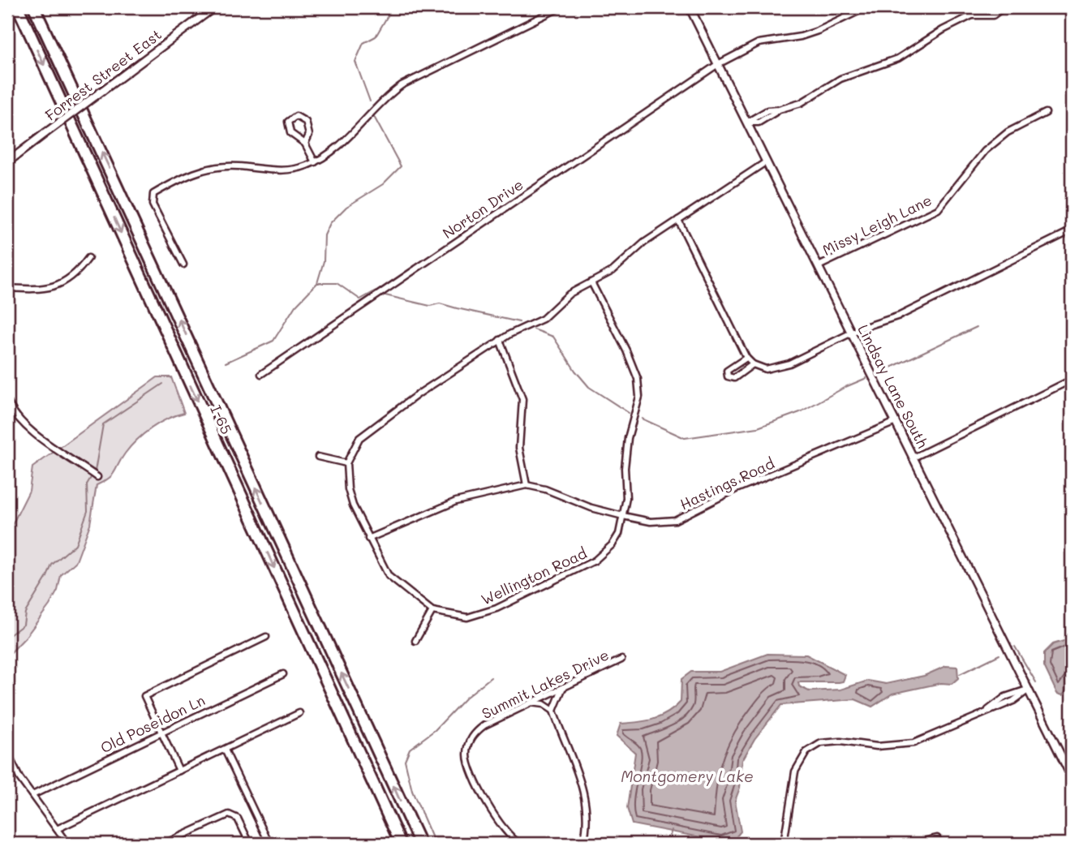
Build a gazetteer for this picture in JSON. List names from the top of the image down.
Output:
{
  "streets": {
    "highway": ["I-65"],
    "street": [
      "Forrest Street East",
      "Norton Drive",
      "Missy Leigh Lane",
      "Lindsay Lane South",
      "Hastings Road",
      "Wellington Road",
      "Summit Lakes Drive",
      "Old Poseidon Ln"
    ]
  },
  "crossings": [
    ["Norton Drive", "Lindsay Lane South"],
    ["Missy Leigh Lane", "Lindsay Lane South"],
    ["Lindsay Lane South", "Hastings Road"],
    ["Hastings Road", "Wellington Road"]
  ],
  "water": ["Montgomery Lake"]
}
